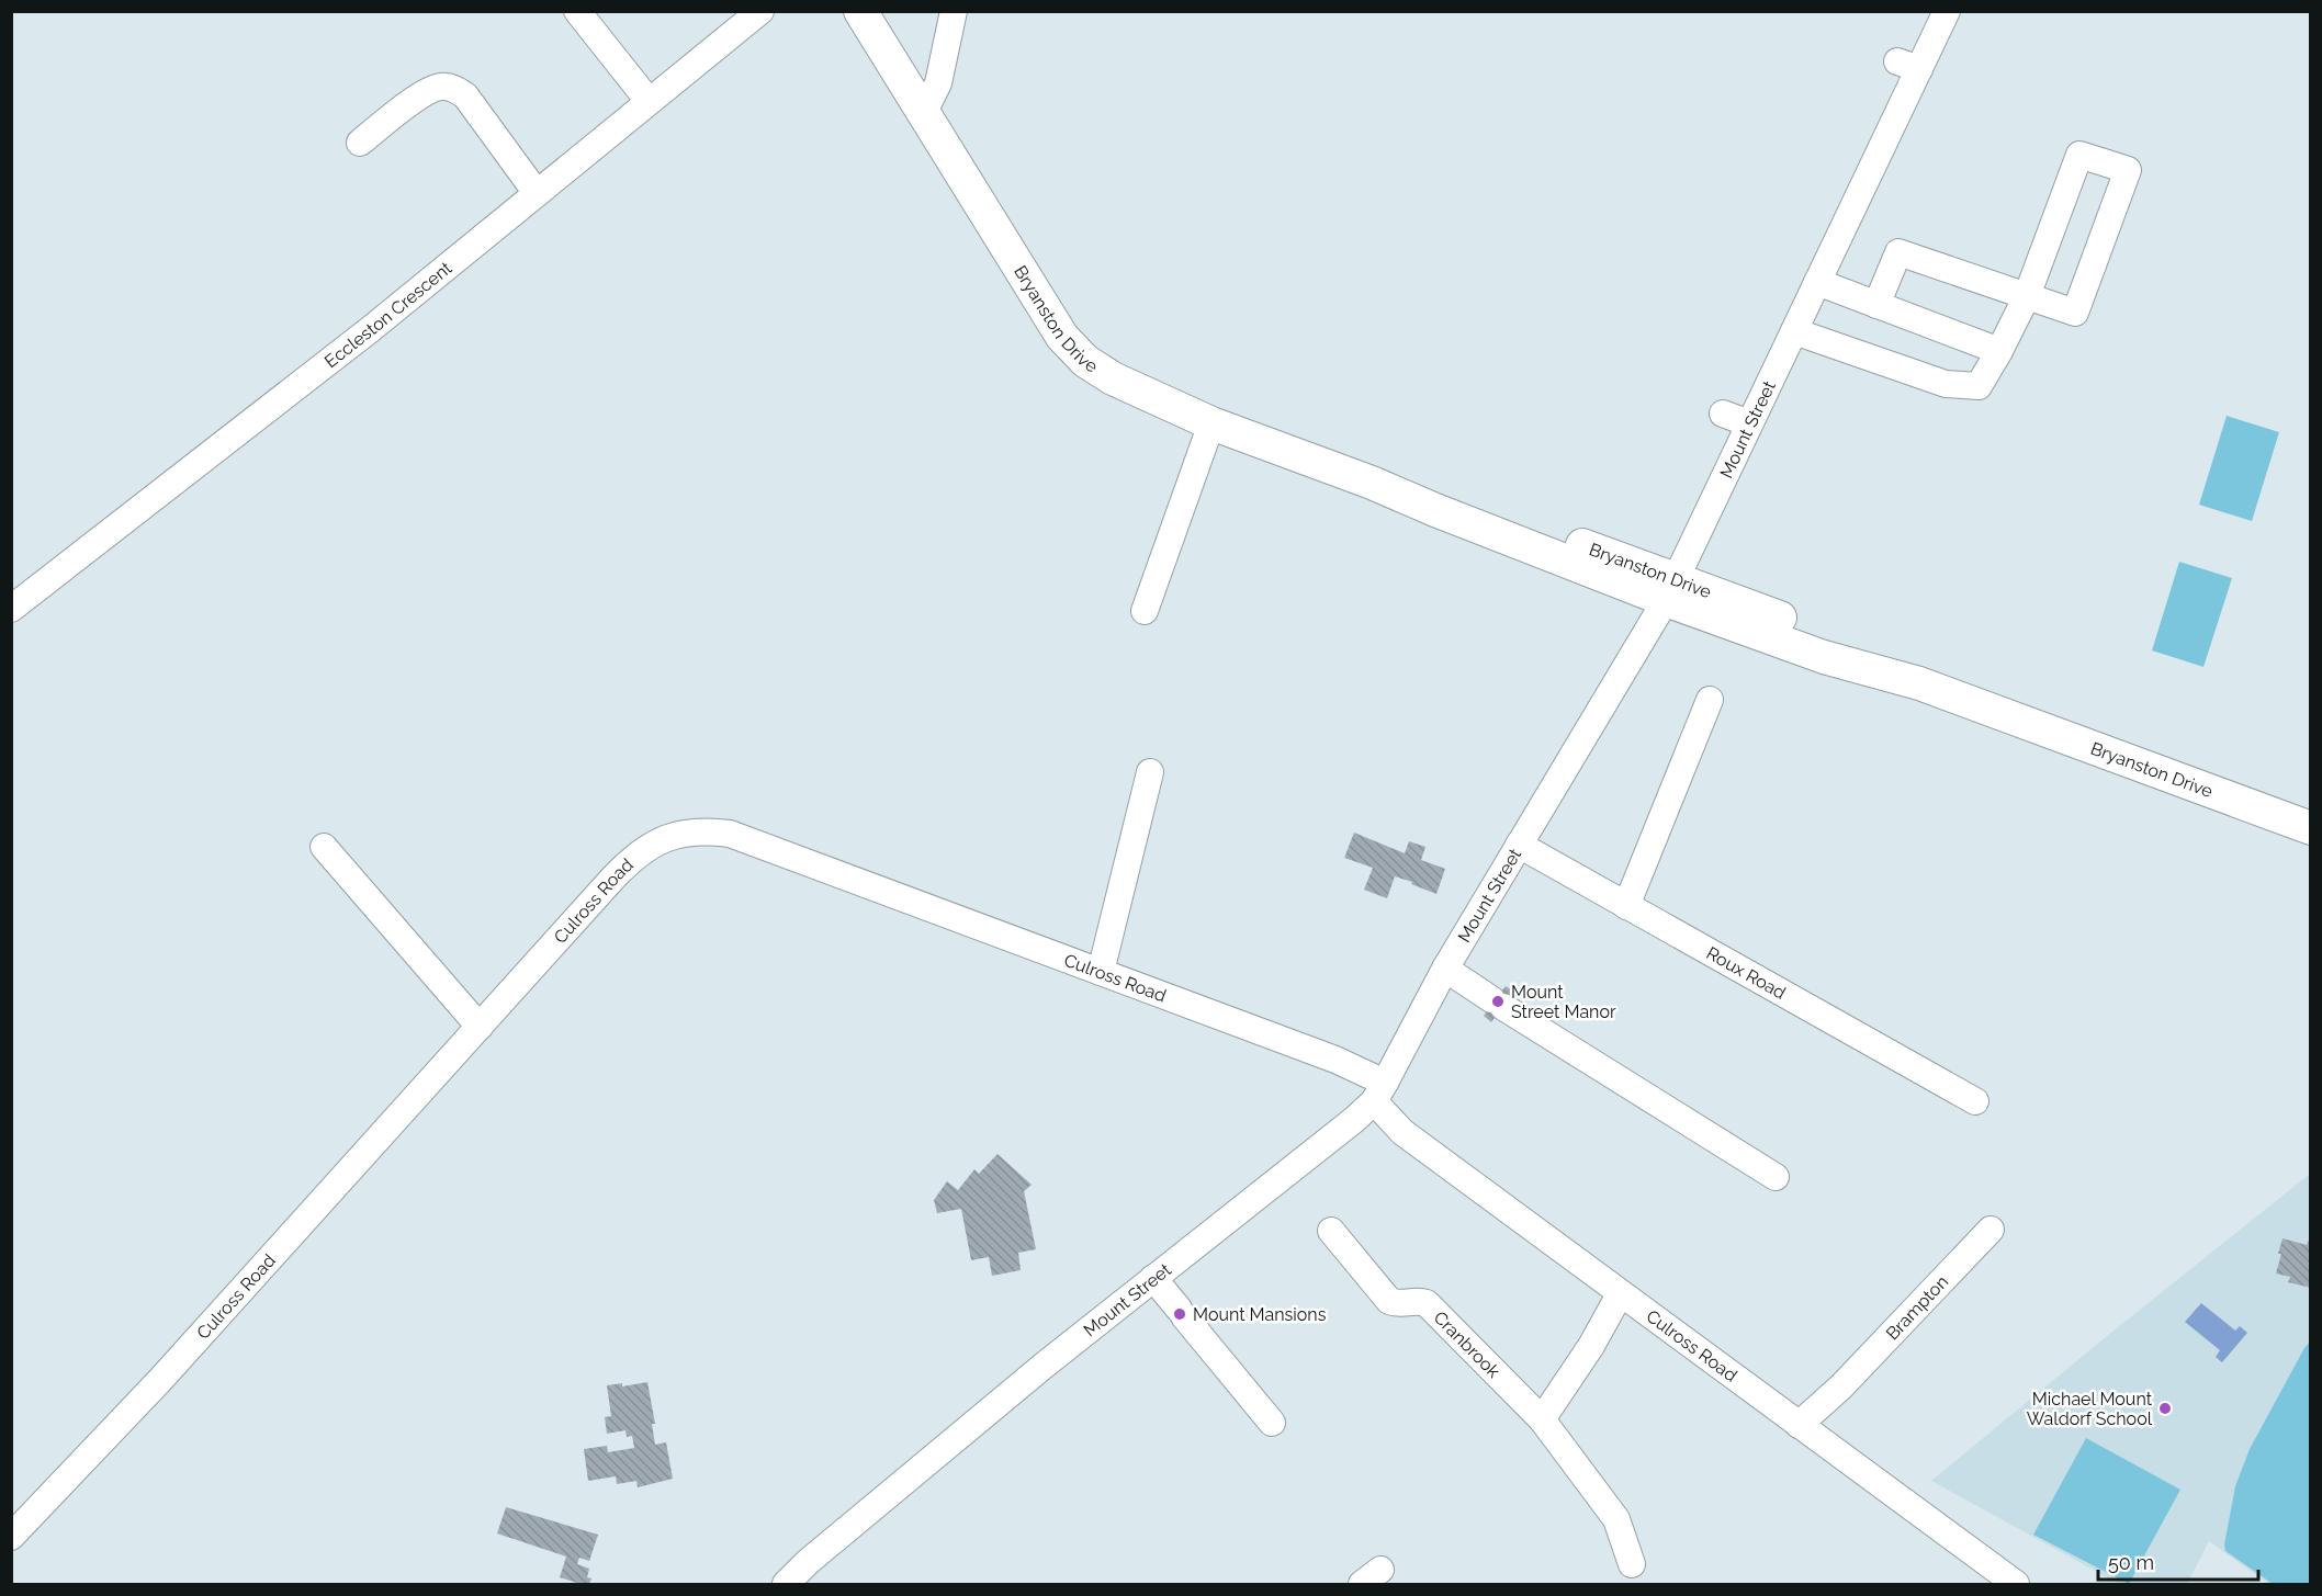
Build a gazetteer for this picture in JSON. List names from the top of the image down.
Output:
{
  "streets": {
    "main road": ["Bryanston Drive"],
    "street": [
      "Eccleston Crescent",
      "Mount Street",
      "Culross Road",
      "Roux Road",
      "Brampton",
      "Cranbrook"
    ]
  },
  "crossings": [
    ["Bryanston Drive", "Mount Street"],
    ["Mount Street", "Culross Road"],
    ["Mount Street", "Roux Road"],
    ["Culross Road", "Brampton"]
  ],
  "places": ["Mount Street Manor", "Mount Mansions", "Michael Mount Waldorf School"],
  "scale_bar": "50 m"
}
